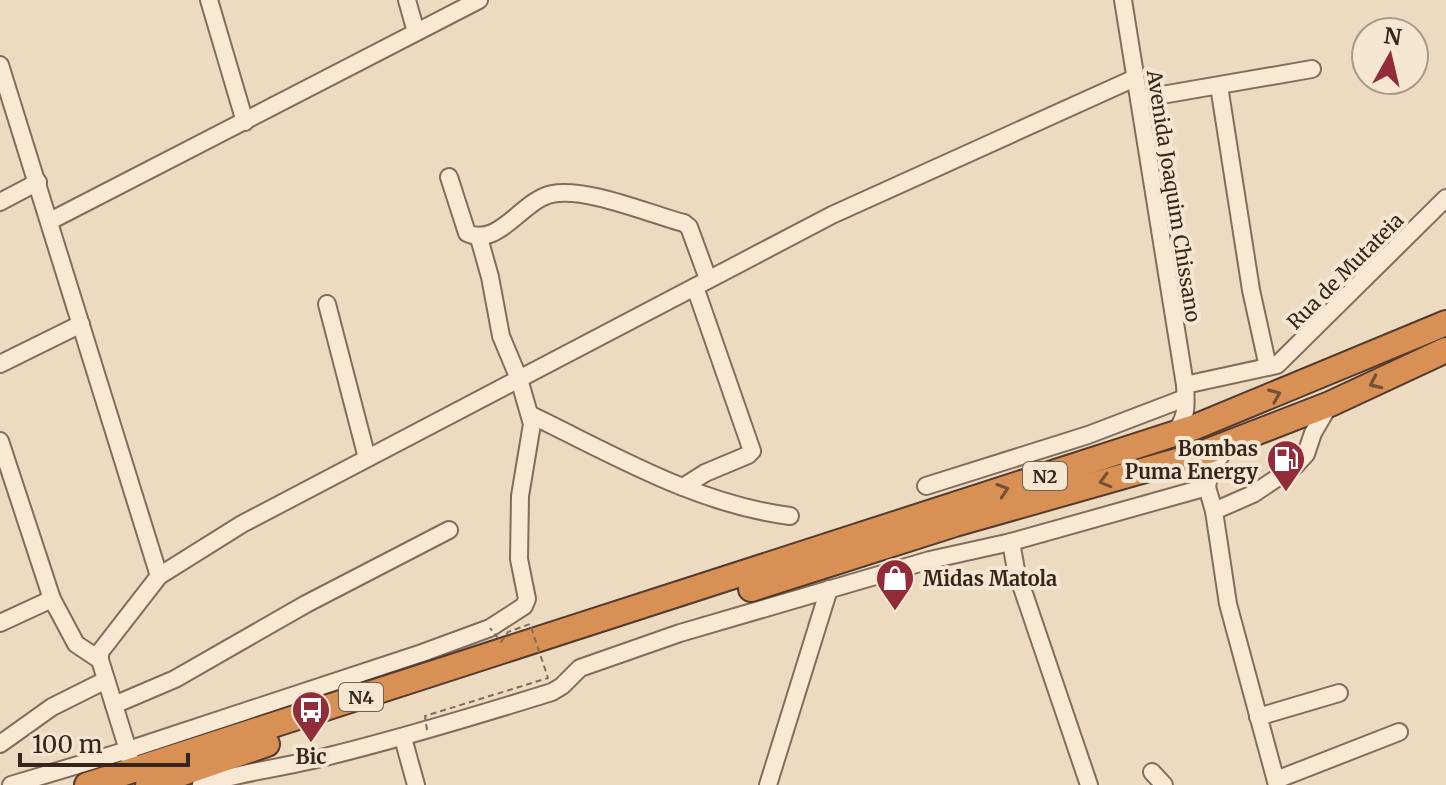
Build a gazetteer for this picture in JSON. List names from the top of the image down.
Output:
{
  "streets": {
    "highway": ["N2", "N4"],
    "street": ["Avenida Joaquim Chissano", "Rua de Mutateia"]
  },
  "crossings": [
    ["Avenida Joaquim Chissano", "N2"],
    ["N2", "N4"]
  ],
  "places": {
    "fuel station": ["Bombas Puma Energy"],
    "shop": ["Midas Matola"],
    "bus stop": ["Bic"]
  },
  "scale_bar": "100 m",
  "north": "top"
}
